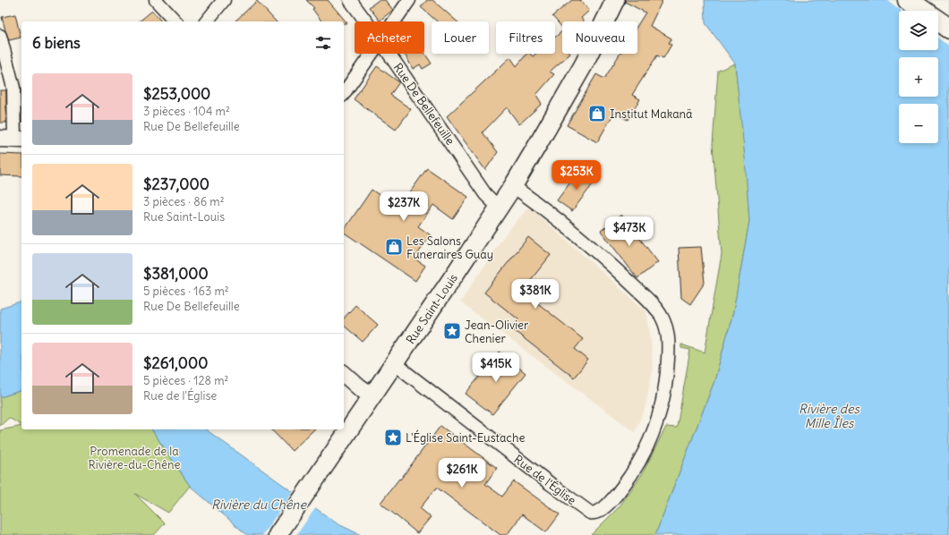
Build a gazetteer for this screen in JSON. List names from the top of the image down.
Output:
{
  "streets": {
    "main road": ["Rue Saint-Louis"],
    "street": ["Rue De Bellefeuille", "Rue de l'Église"]
  },
  "crossings": [
    ["Rue De Bellefeuille", "Rue Saint-Louis"],
    ["Rue Saint-Louis", "Rue de l'Église"]
  ],
  "water": ["Rivière des Mille Îles", "Rivière du Chêne"],
  "parks": ["Promenade de la Rivière-du-Chêne"],
  "places": {
    "shop": ["Institut Makanä", "Les Salons Funeraires Guay"],
    "place": ["Jean-Olivier Chenier", "L'Église Saint-Eustache"]
  },
  "page": {
    "map_buttons": ["+", "−"],
    "chip": [
      "Acheter",
      "Louer",
      "Filtres",
      "Nouveau"
    ],
    "heading": "6 biens",
    "list": [
      {
        "name": "$253,000",
        "note": "3 pièces · 104 m² · Rue De Bellefeuille"
      },
      {
        "name": "$237,000",
        "note": "3 pièces · 86 m² · Rue Saint-Louis"
      },
      {
        "name": "$381,000",
        "note": "5 pièces · 163 m² · Rue De Bellefeuille"
      },
      {
        "name": "$261,000",
        "note": "5 pièces · 128 m² · Rue de l'Église"
      }
    ],
    "price": [
      "$253K",
      "$237K",
      "$473K",
      "$381K",
      "$415K",
      "$261K"
    ]
  }
}
